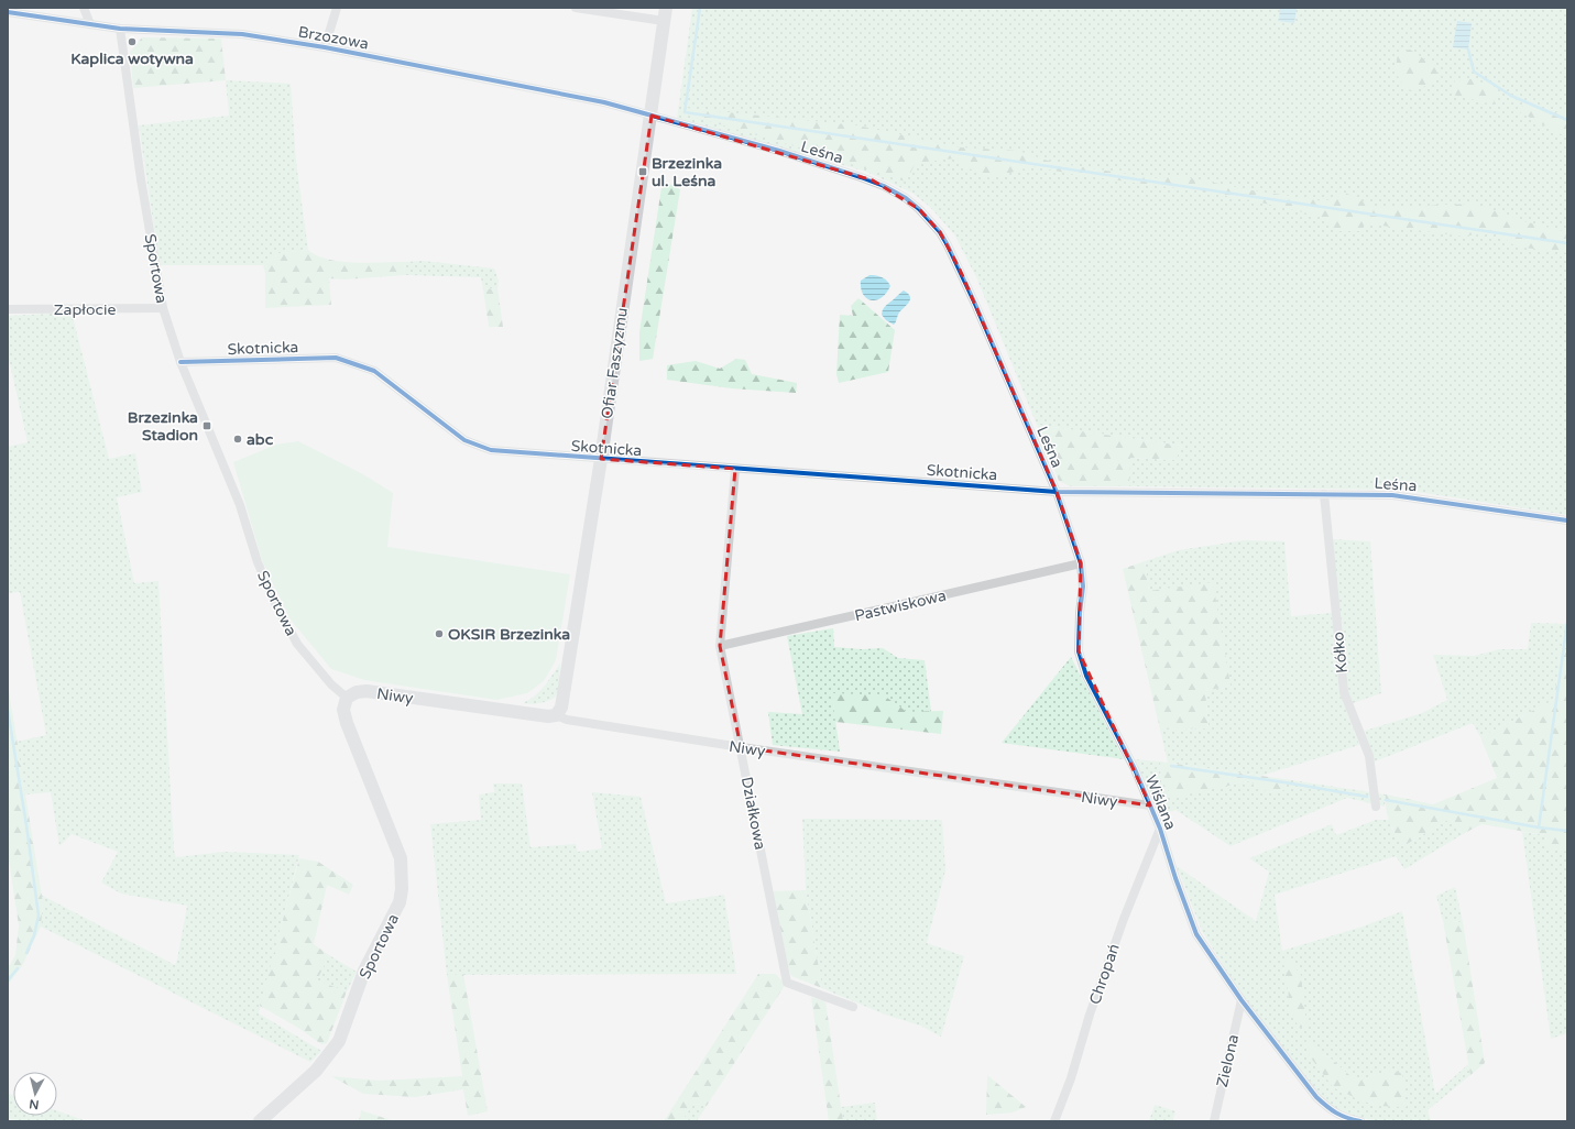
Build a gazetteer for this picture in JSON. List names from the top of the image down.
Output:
{
  "streets": {
    "street": [
      "Brzozowa",
      "Leśna",
      "Sportowa",
      "Zapłocie",
      "Skotnicka",
      "Ofiar Faszyzmu",
      "Pastwiskowa",
      "Kółko",
      "Niwy",
      "Wiślana",
      "Działkowa",
      "Chropań",
      "Zielona"
    ]
  },
  "crossings": [
    ["Brzozowa", "Leśna"],
    ["Brzozowa", "Sportowa"],
    ["Brzozowa", "Ofiar Faszyzmu"],
    ["Leśna", "Skotnicka"],
    ["Leśna", "Ofiar Faszyzmu"],
    ["Leśna", "Kółko"],
    ["Leśna", "Wiślana"],
    ["Sportowa", "Zapłocie"],
    ["Sportowa", "Skotnicka"],
    ["Sportowa", "Niwy"],
    ["Skotnicka", "Ofiar Faszyzmu"],
    ["Skotnicka", "Wiślana"],
    ["Skotnicka", "Działkowa"],
    ["Ofiar Faszyzmu", "Niwy"],
    ["Pastwiskowa", "Wiślana"],
    ["Pastwiskowa", "Działkowa"],
    ["Niwy", "Wiślana"],
    ["Niwy", "Działkowa"],
    ["Wiślana", "Chropań"],
    ["Wiślana", "Zielona"]
  ],
  "places": {
    "other": ["Kaplica wotywna", "abc", "OKSIR Brzezinka"],
    "transit": ["Brzezinka ul. Leśna", "Brzezinka Stadion"]
  },
  "north": "bottom"
}
